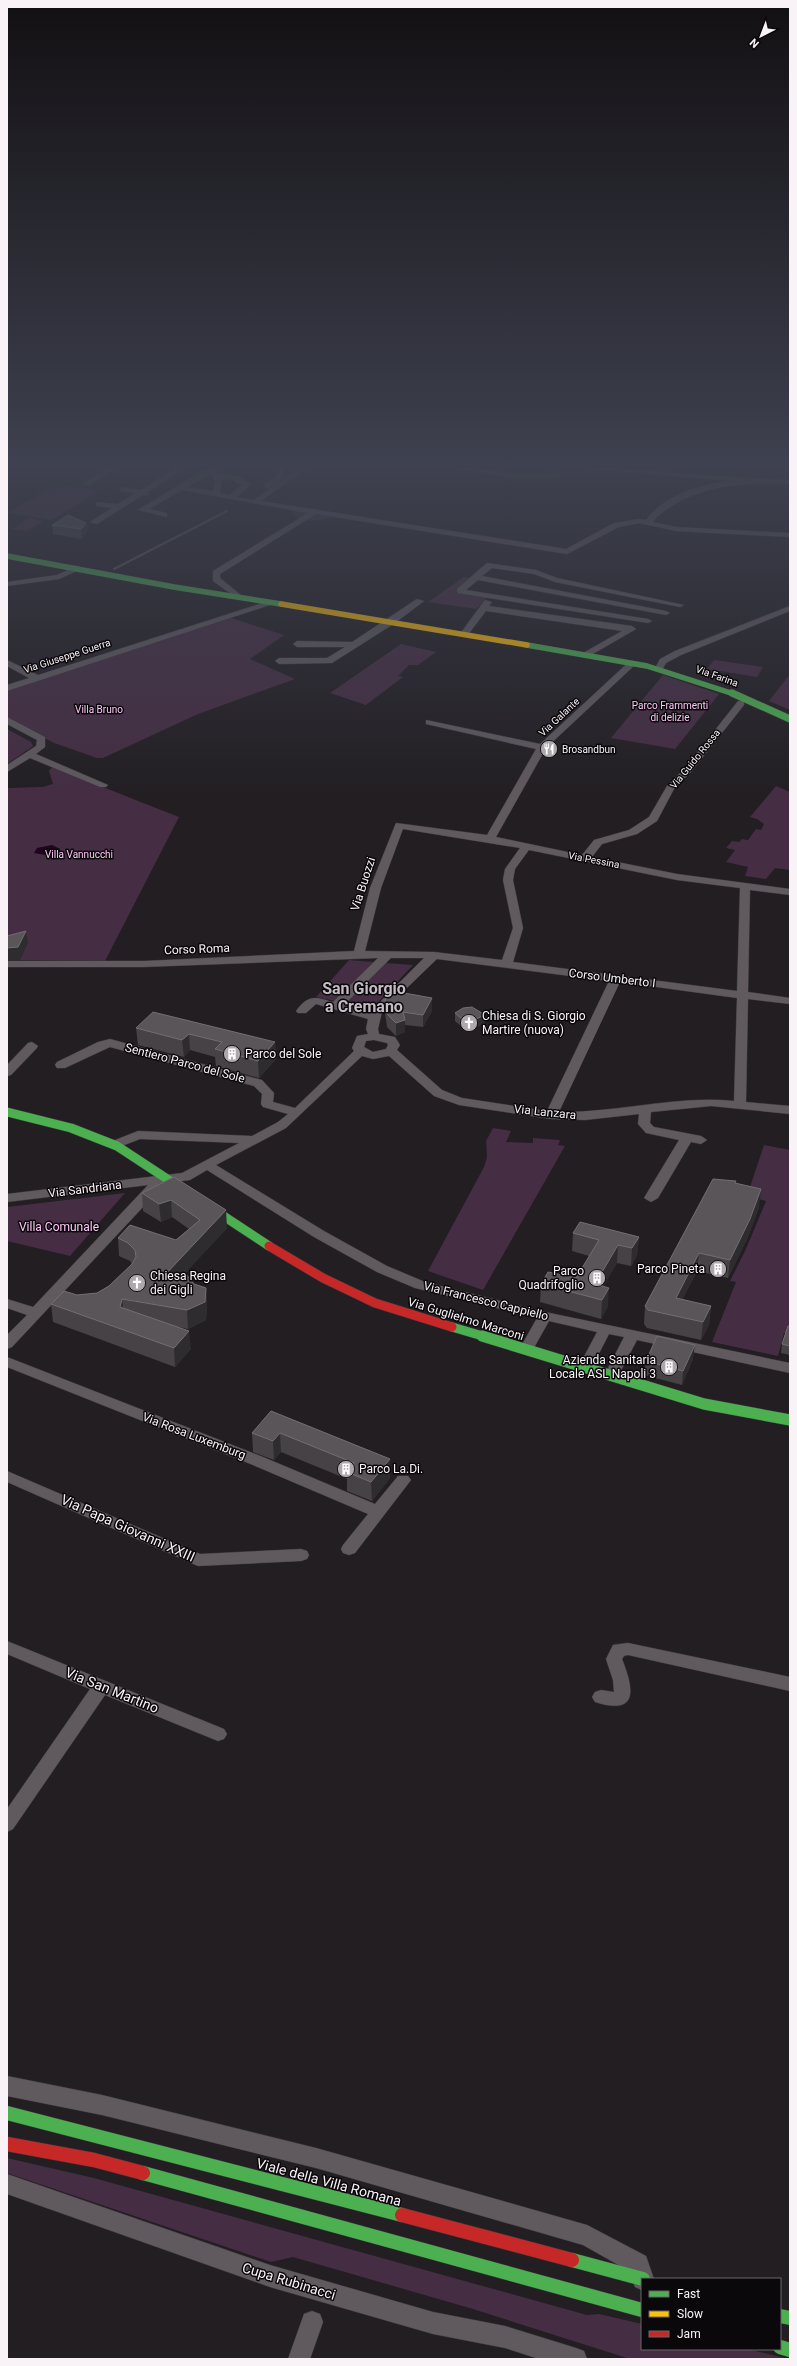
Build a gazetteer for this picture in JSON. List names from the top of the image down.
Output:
{
  "streets": {
    "street": [
      "Via Giuseppe Guerra",
      "Via Farina",
      "Via Galante",
      "Via Guido Rossa",
      "Via Pessina",
      "Via Buozzi",
      "Corso Roma",
      "Corso Umberto I",
      "Sentiero Parco del Sole",
      "Via Lanzara",
      "Via Sandriana",
      "Via Francesco Cappiello",
      "Via Guglielmo Marconi",
      "Via Rosa Luxemburg",
      "Via Papa Giovanni XXIII",
      "Via San Martino",
      "Viale della Villa Romana",
      "Cupa Rubinacci"
    ]
  },
  "crossings": [
    ["Via Giuseppe Guerra", "Via Farina"],
    ["Via Farina", "Via Galante"],
    ["Via Galante", "Via Pessina"],
    ["Via Guido Rossa", "Via Pessina"],
    ["Via Pessina", "Via Buozzi"],
    ["Via Buozzi", "Corso Roma"],
    ["Corso Roma", "Corso Umberto I"],
    ["Sentiero Parco del Sole", "Via Sandriana"],
    ["Via Sandriana", "Via Francesco Cappiello"],
    ["Via Sandriana", "Via Guglielmo Marconi"]
  ],
  "districts": ["San Giorgio a Cremano"],
  "parks": [
    "Parco Frammenti di delizie",
    "Villa Bruno",
    "Villa Vannucchi",
    "Villa Comunale"
  ],
  "places": {
    "restaurant": ["Brosandbun"],
    "church": ["Chiesa di S. Giorgio Martire (nuova)", "Chiesa Regina dei Gigli"],
    "building": [
      "Parco del Sole",
      "Parco Pineta",
      "Parco Quadrifoglio",
      "Azienda Sanitaria Locale ASL Napoli 3",
      "Parco La.Di."
    ]
  },
  "legend": ["Fast", "Slow", "Jam"],
  "north": "bottom left"
}
